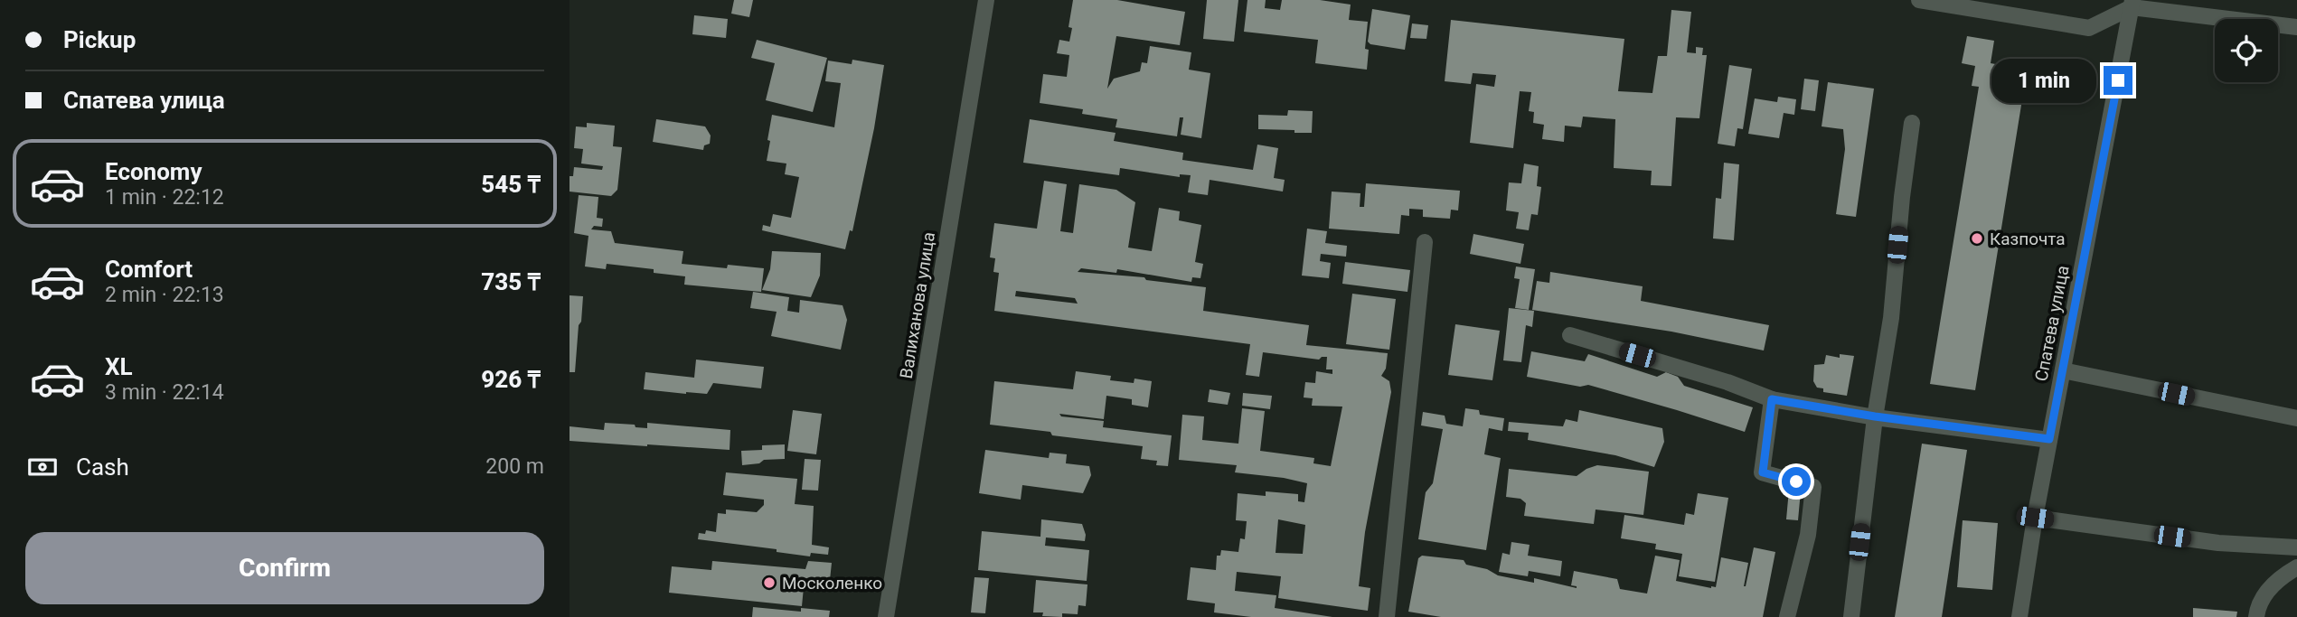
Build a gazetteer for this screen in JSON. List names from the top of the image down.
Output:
{
  "streets": {
    "street": ["Валиханова улица", "Спатева улица"]
  },
  "places": ["Казпочта", "Москоленко"],
  "page": {
    "banner": ["Pickup", "Спатева улица"],
    "bubble": "1 min",
    "list": [
      {
        "name": "Economy",
        "note": "1 min · 22:12",
        "value": "545 ₸"
      },
      {
        "name": "Comfort",
        "note": "2 min · 22:13",
        "value": "735 ₸"
      },
      {
        "name": "XL",
        "note": "3 min · 22:14",
        "value": "926 ₸"
      }
    ],
    "pay": ["Cash", "200 m"],
    "buttons": "Confirm"
  }
}
